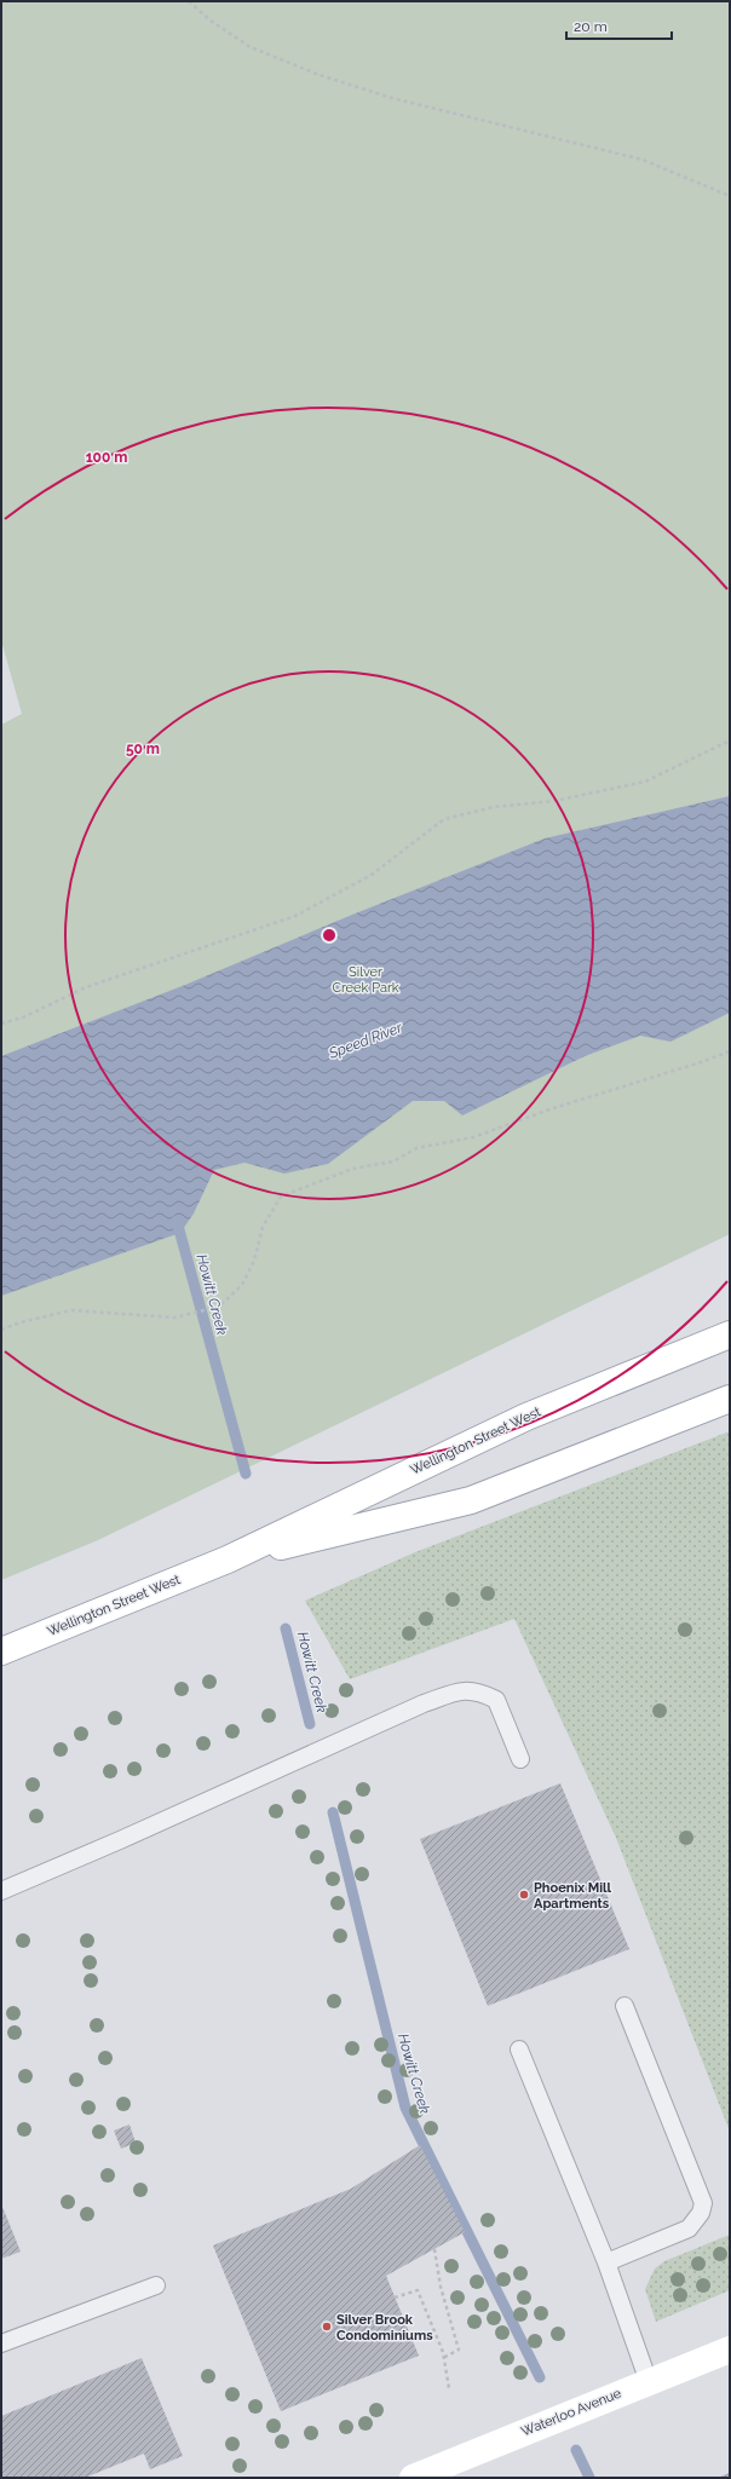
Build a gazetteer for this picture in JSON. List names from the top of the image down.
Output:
{
  "streets": {
    "main road": ["Wellington Street West", "Waterloo Avenue"]
  },
  "water": ["Speed River", "Howitt Creek"],
  "parks": ["Silver Creek Park"],
  "places": ["Phoenix Mill Apartments", "Silver Brook Condominiums"],
  "scale_bar": "20 m",
  "rings": ["100 m", "50 m"]
}
